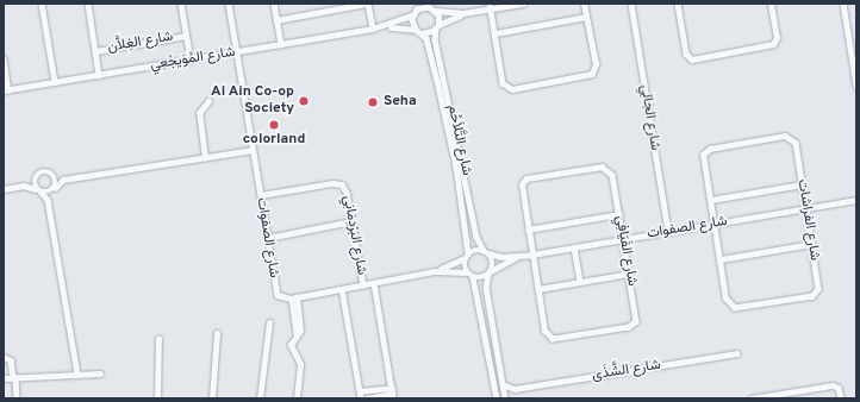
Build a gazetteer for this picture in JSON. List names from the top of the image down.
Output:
{
  "streets": {
    "street": [
      "شارع الغِلاَّن",
      "شارع المُوَيجْعِي",
      "شارع الجَالِي",
      "شارع التَّلاَحُم",
      "شارع الفراشات",
      "شارع الصفوات",
      "شارع البَرْدِمَانِي",
      "شارع الفَيَافِي",
      "شارع الشَّذَى"
    ]
  },
  "crossings": [
    ["شارع المُوَيجْعِي", "شارع التَّلاَحُم"],
    ["شارع المُوَيجْعِي", "شارع الصفوات"],
    ["شارع الجَالِي", "شارع الصفوات"],
    ["شارع التَّلاَحُم", "شارع الصفوات"],
    ["شارع الفراشات", "شارع الصفوات"],
    ["شارع الصفوات", "شارع البَرْدِمَانِي"],
    ["شارع الصفوات", "شارع الفَيَافِي"]
  ],
  "places": ["Al Ain Co-op Society", "Seha", "colorland"]
}
